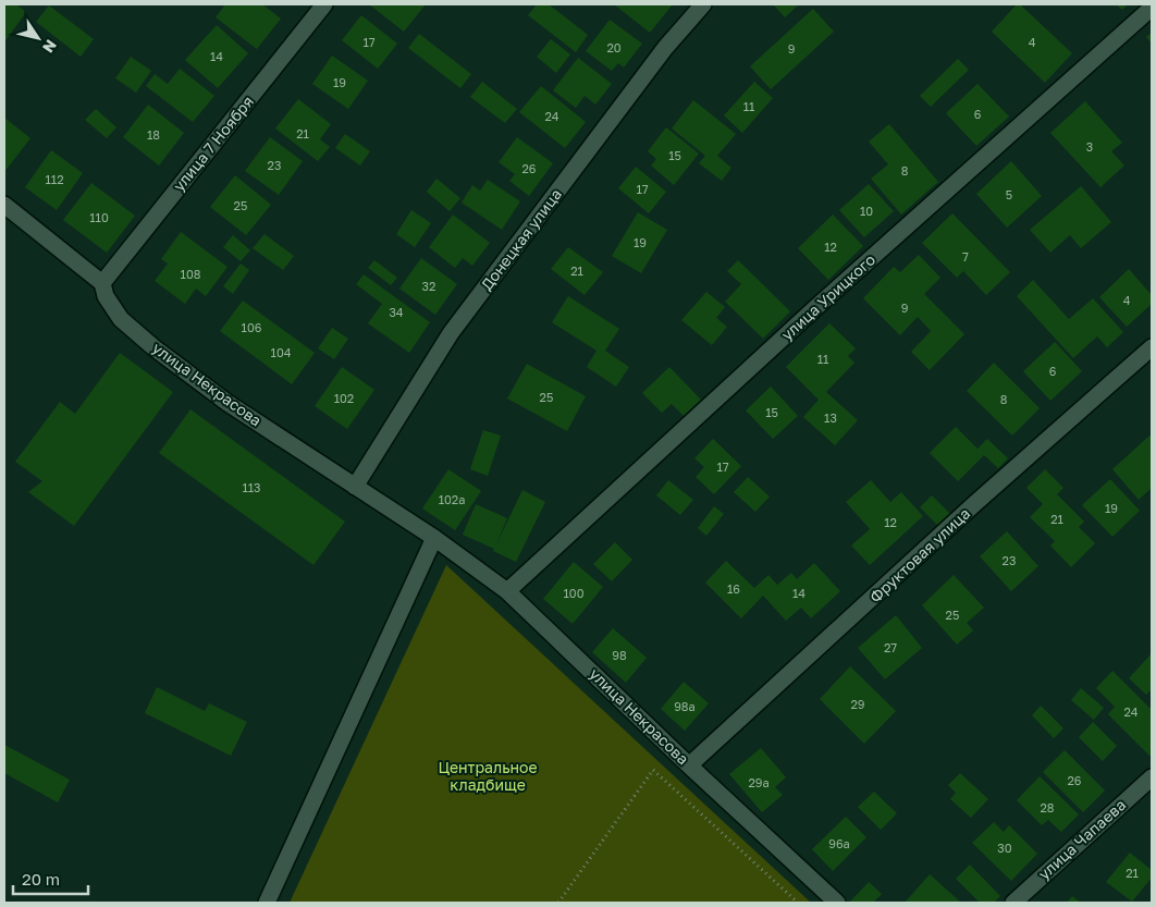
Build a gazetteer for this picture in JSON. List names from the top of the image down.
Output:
{
  "streets": {
    "street": [
      "улица 7 Ноября",
      "Донецкая улица",
      "улица Урицкого",
      "улица Некрасова",
      "Фруктовая улица",
      "улица Чапаева"
    ]
  },
  "crossings": [
    ["улица 7 Ноября", "улица Некрасова"],
    ["Донецкая улица", "улица Некрасова"],
    ["улица Урицкого", "улица Некрасова"],
    ["улица Некрасова", "Фруктовая улица"]
  ],
  "parks": ["Центральное кладбище"],
  "house_numbers": [
    "17",
    "4",
    "20",
    "9",
    "14",
    "19",
    "11",
    "6",
    "24",
    "21",
    "18",
    "3",
    "15",
    "23",
    "26",
    "8",
    "112",
    "17",
    "5",
    "25",
    "10",
    "110",
    "19",
    "12",
    "7",
    "21",
    "108",
    "32",
    "4",
    "9",
    "34",
    "106",
    "104",
    "11",
    "6",
    "25",
    "102",
    "8",
    "15",
    "13",
    "17",
    "113",
    "102а",
    "19",
    "21",
    "12",
    "23",
    "16",
    "100",
    "14",
    "25",
    "27",
    "98",
    "29",
    "98а",
    "24",
    "26",
    "29а",
    "28",
    "96а",
    "30",
    "21"
  ],
  "scale_bar": "20 m",
  "north": "bottom right"
}
